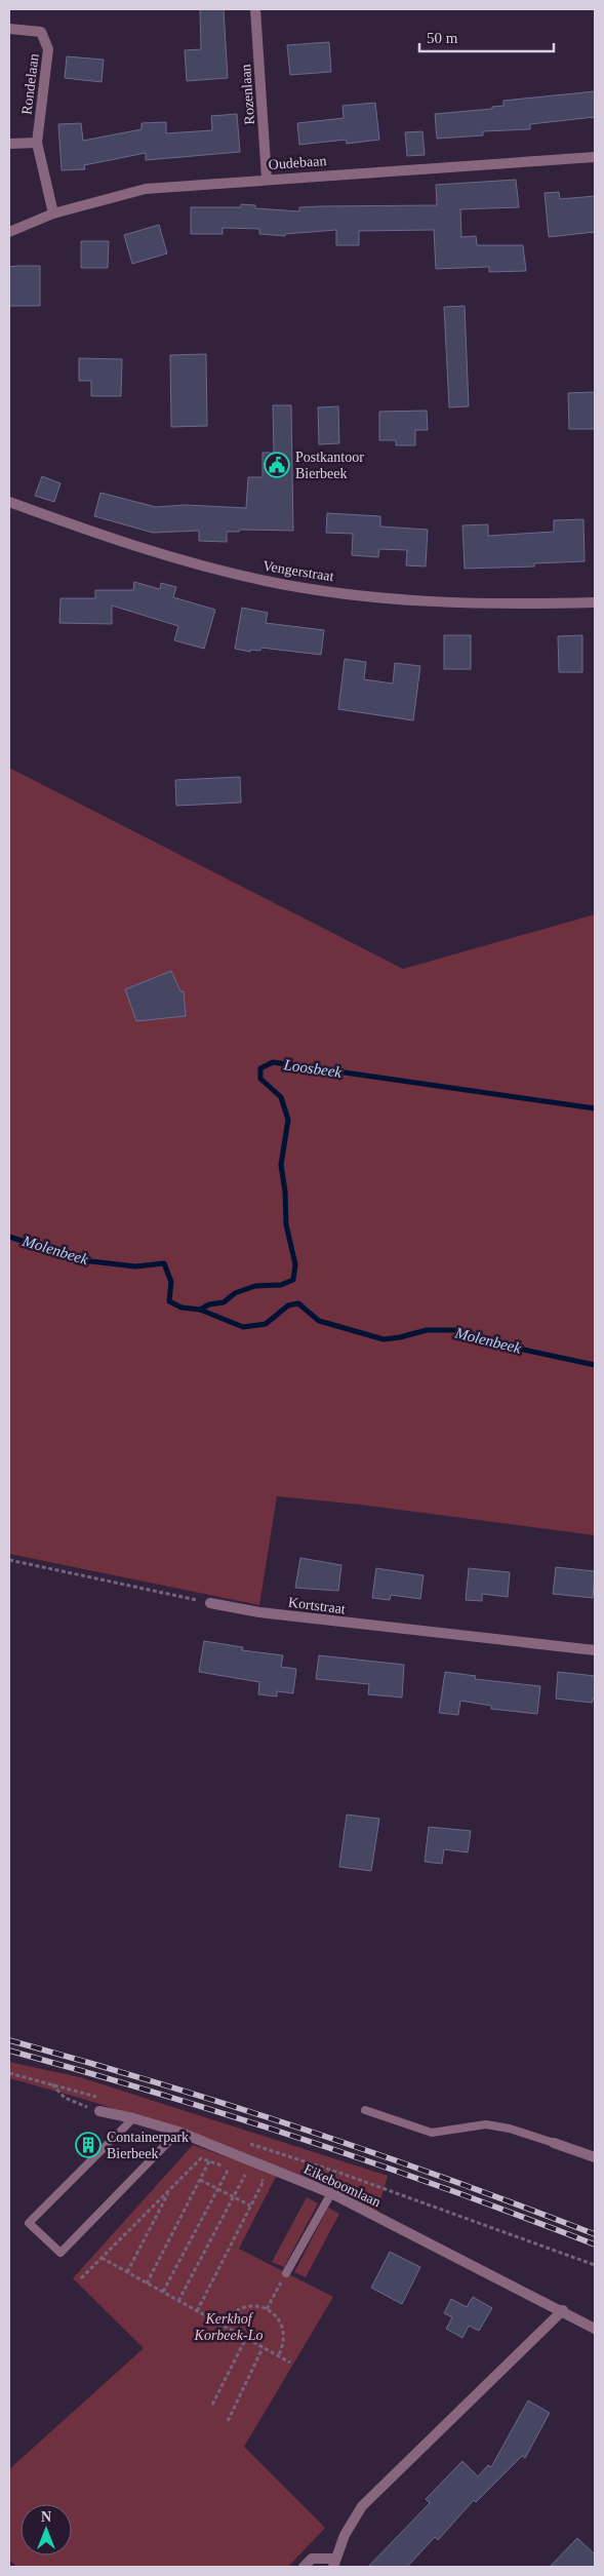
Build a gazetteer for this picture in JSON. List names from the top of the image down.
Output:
{
  "streets": {
    "street": [
      "Rondelaan",
      "Rozenlaan",
      "Oudebaan",
      "Vengerstraat",
      "Kortstraat",
      "Eikeboomlaan"
    ]
  },
  "crossings": [
    ["Rondelaan", "Oudebaan"],
    ["Rozenlaan", "Oudebaan"]
  ],
  "water": ["Loosbeek", "Molenbeek"],
  "parks": ["Kerkhof Korbeek-Lo"],
  "places": {
    "public building": ["Postkantoor Bierbeek"],
    "building": ["Containerpark Bierbeek"]
  },
  "scale_bar": "50 m",
  "north": "top"
}
